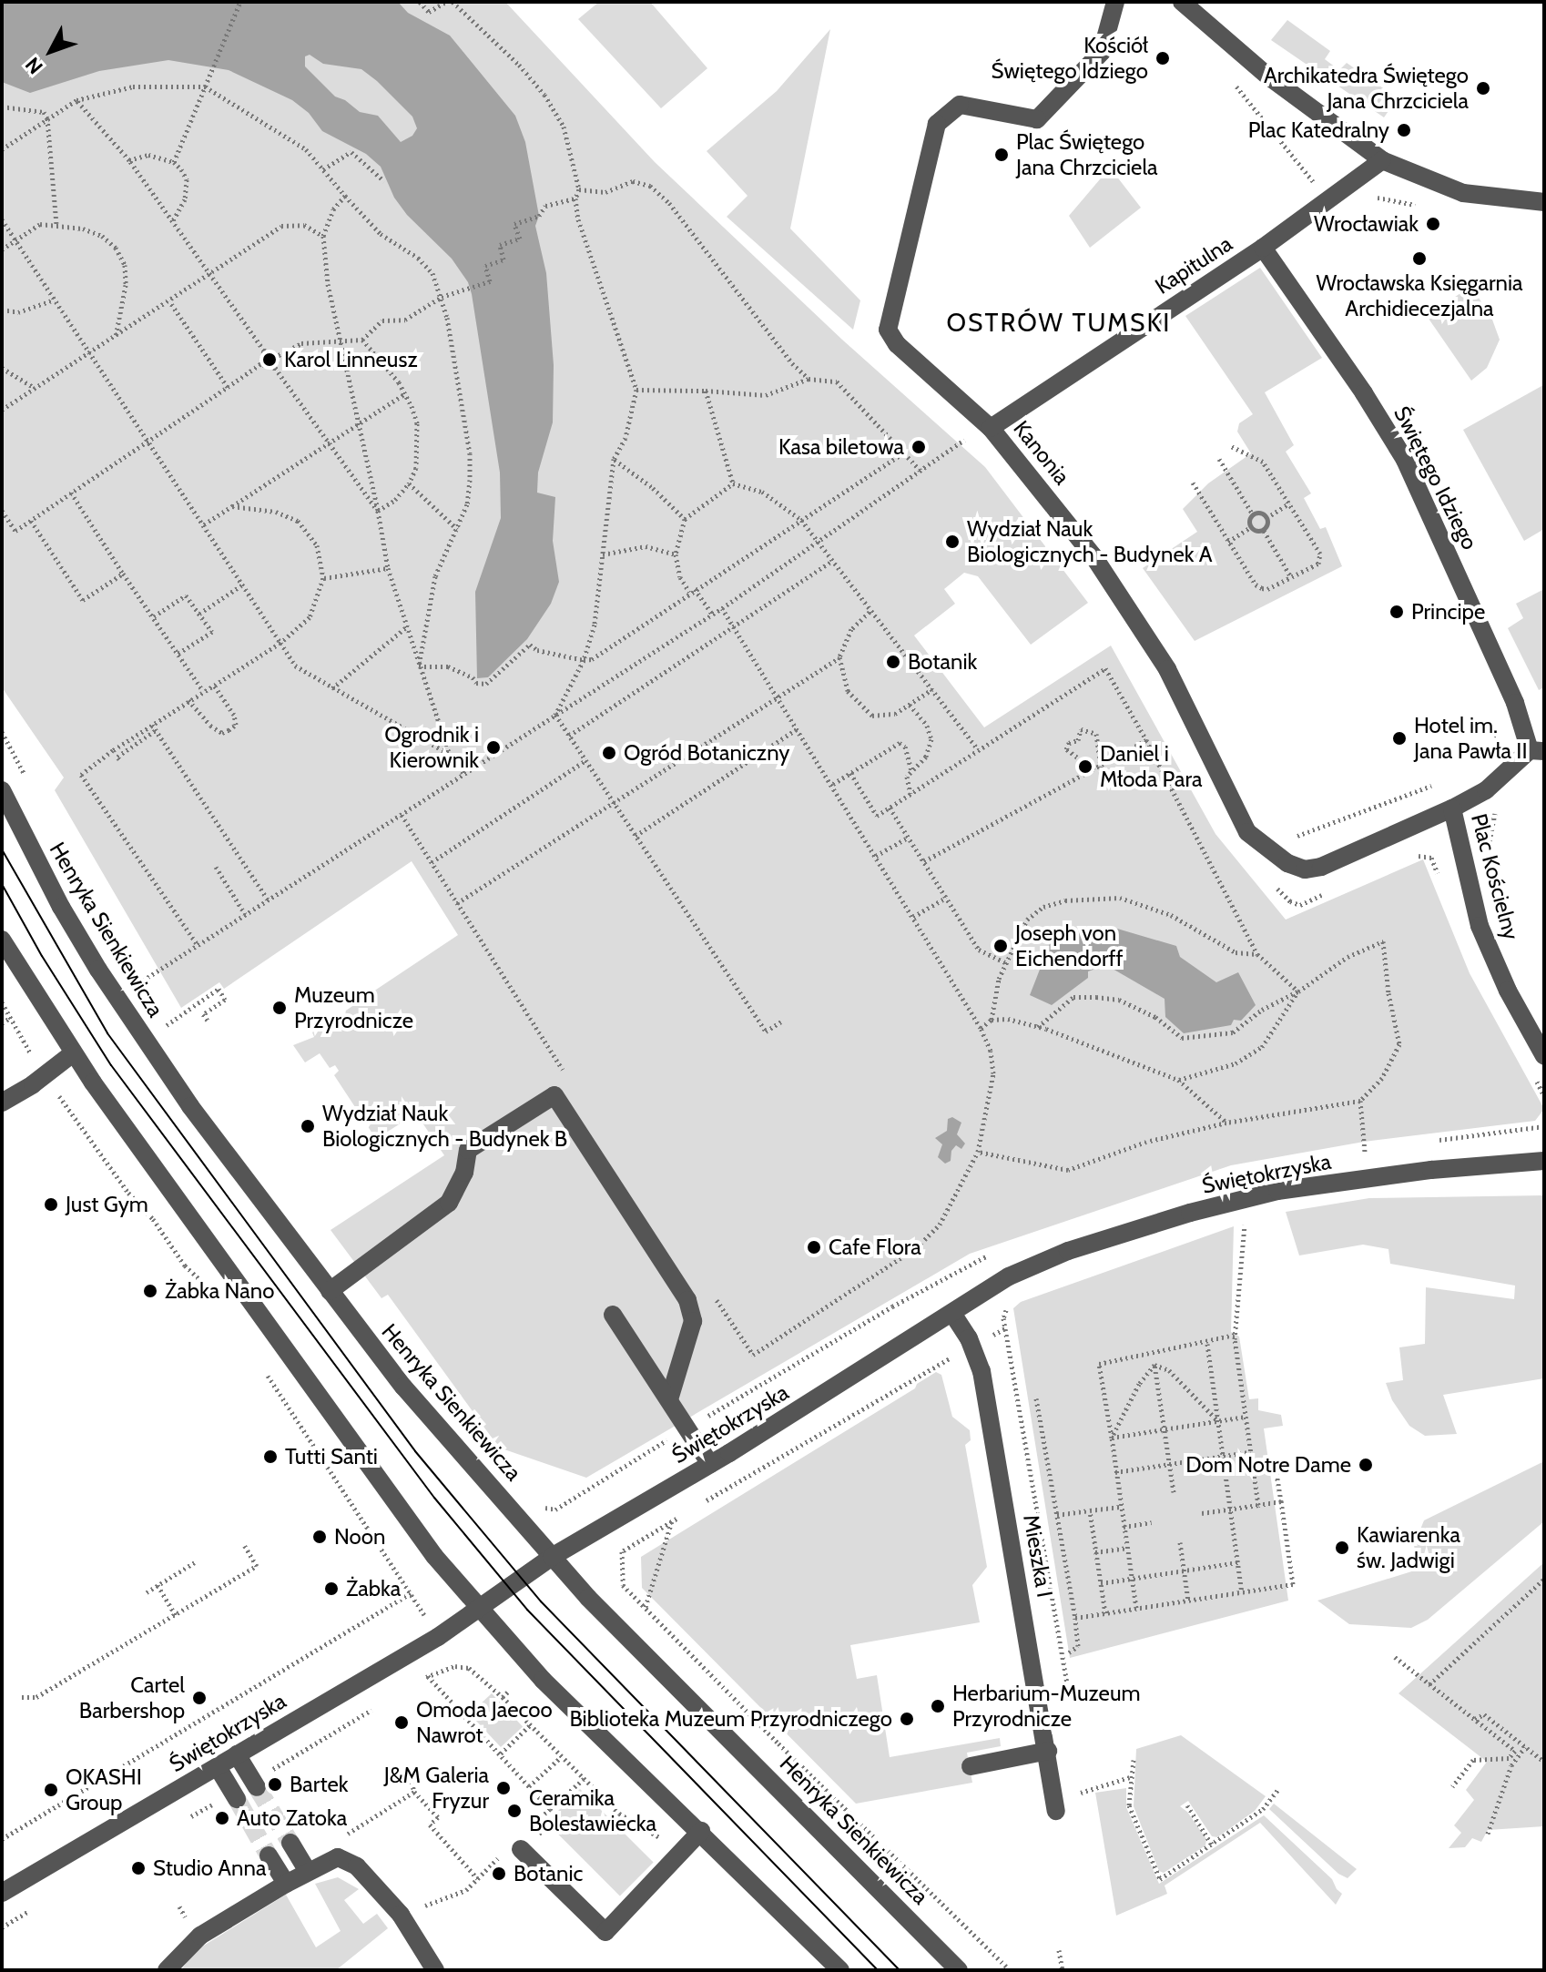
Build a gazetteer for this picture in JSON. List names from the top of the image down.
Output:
{
  "streets": {
    "street": [
      "Kapitulna",
      "Kanonia",
      "Świętego Idziego",
      "Plac Kościelny",
      "Henryka Sienkiewicza",
      "Świętokrzyska",
      "Mieszka I"
    ]
  },
  "crossings": [
    ["Kapitulna", "Kanonia"],
    ["Kapitulna", "Świętego Idziego"],
    ["Kanonia", "Plac Kościelny"],
    ["Świętego Idziego", "Plac Kościelny"],
    ["Henryka Sienkiewicza", "Świętokrzyska"],
    ["Świętokrzyska", "Mieszka I"]
  ],
  "districts": ["OSTRÓW TUMSKI"],
  "places": [
    "Kościół Świętego Idziego",
    "Archikatedra Świętego Jana Chrzciciela",
    "Plac Katedralny",
    "Plac Świętego Jana Chrzciciela",
    "Wrocławiak",
    "Wrocławska Księgarnia Archidiecezjalna",
    "Karol Linneusz",
    "Kasa biletowa",
    "Wydział Nauk Biologicznych - Budynek A",
    "Principe",
    "Botanik",
    "Hotel im. Jana Pawła II",
    "Ogrodnik i Kierownik",
    "Ogród Botaniczny",
    "Daniel i Młoda Para",
    "Joseph von Eichendorff",
    "Muzeum Przyrodnicze",
    "Wydział Nauk Biologicznych - Budynek B",
    "Just Gym",
    "Cafe Flora",
    "Żabka Nano",
    "Tutti Santi",
    "Dom Notre Dame",
    "Noon",
    "Kawiarenka św. Jadwigi",
    "Żabka",
    "Cartel Barbershop",
    "Herbarium-Muzeum Przyrodnicze",
    "Biblioteka Muzeum Przyrodniczego",
    "Omoda Jaecoo Nawrot",
    "Bartek",
    "J&M Galeria Fryzur",
    "OKASHI Group",
    "Ceramika Bolesławiecka",
    "Auto Zatoka",
    "Studio Anna",
    "Botanic"
  ],
  "north": "bottom left"
}
